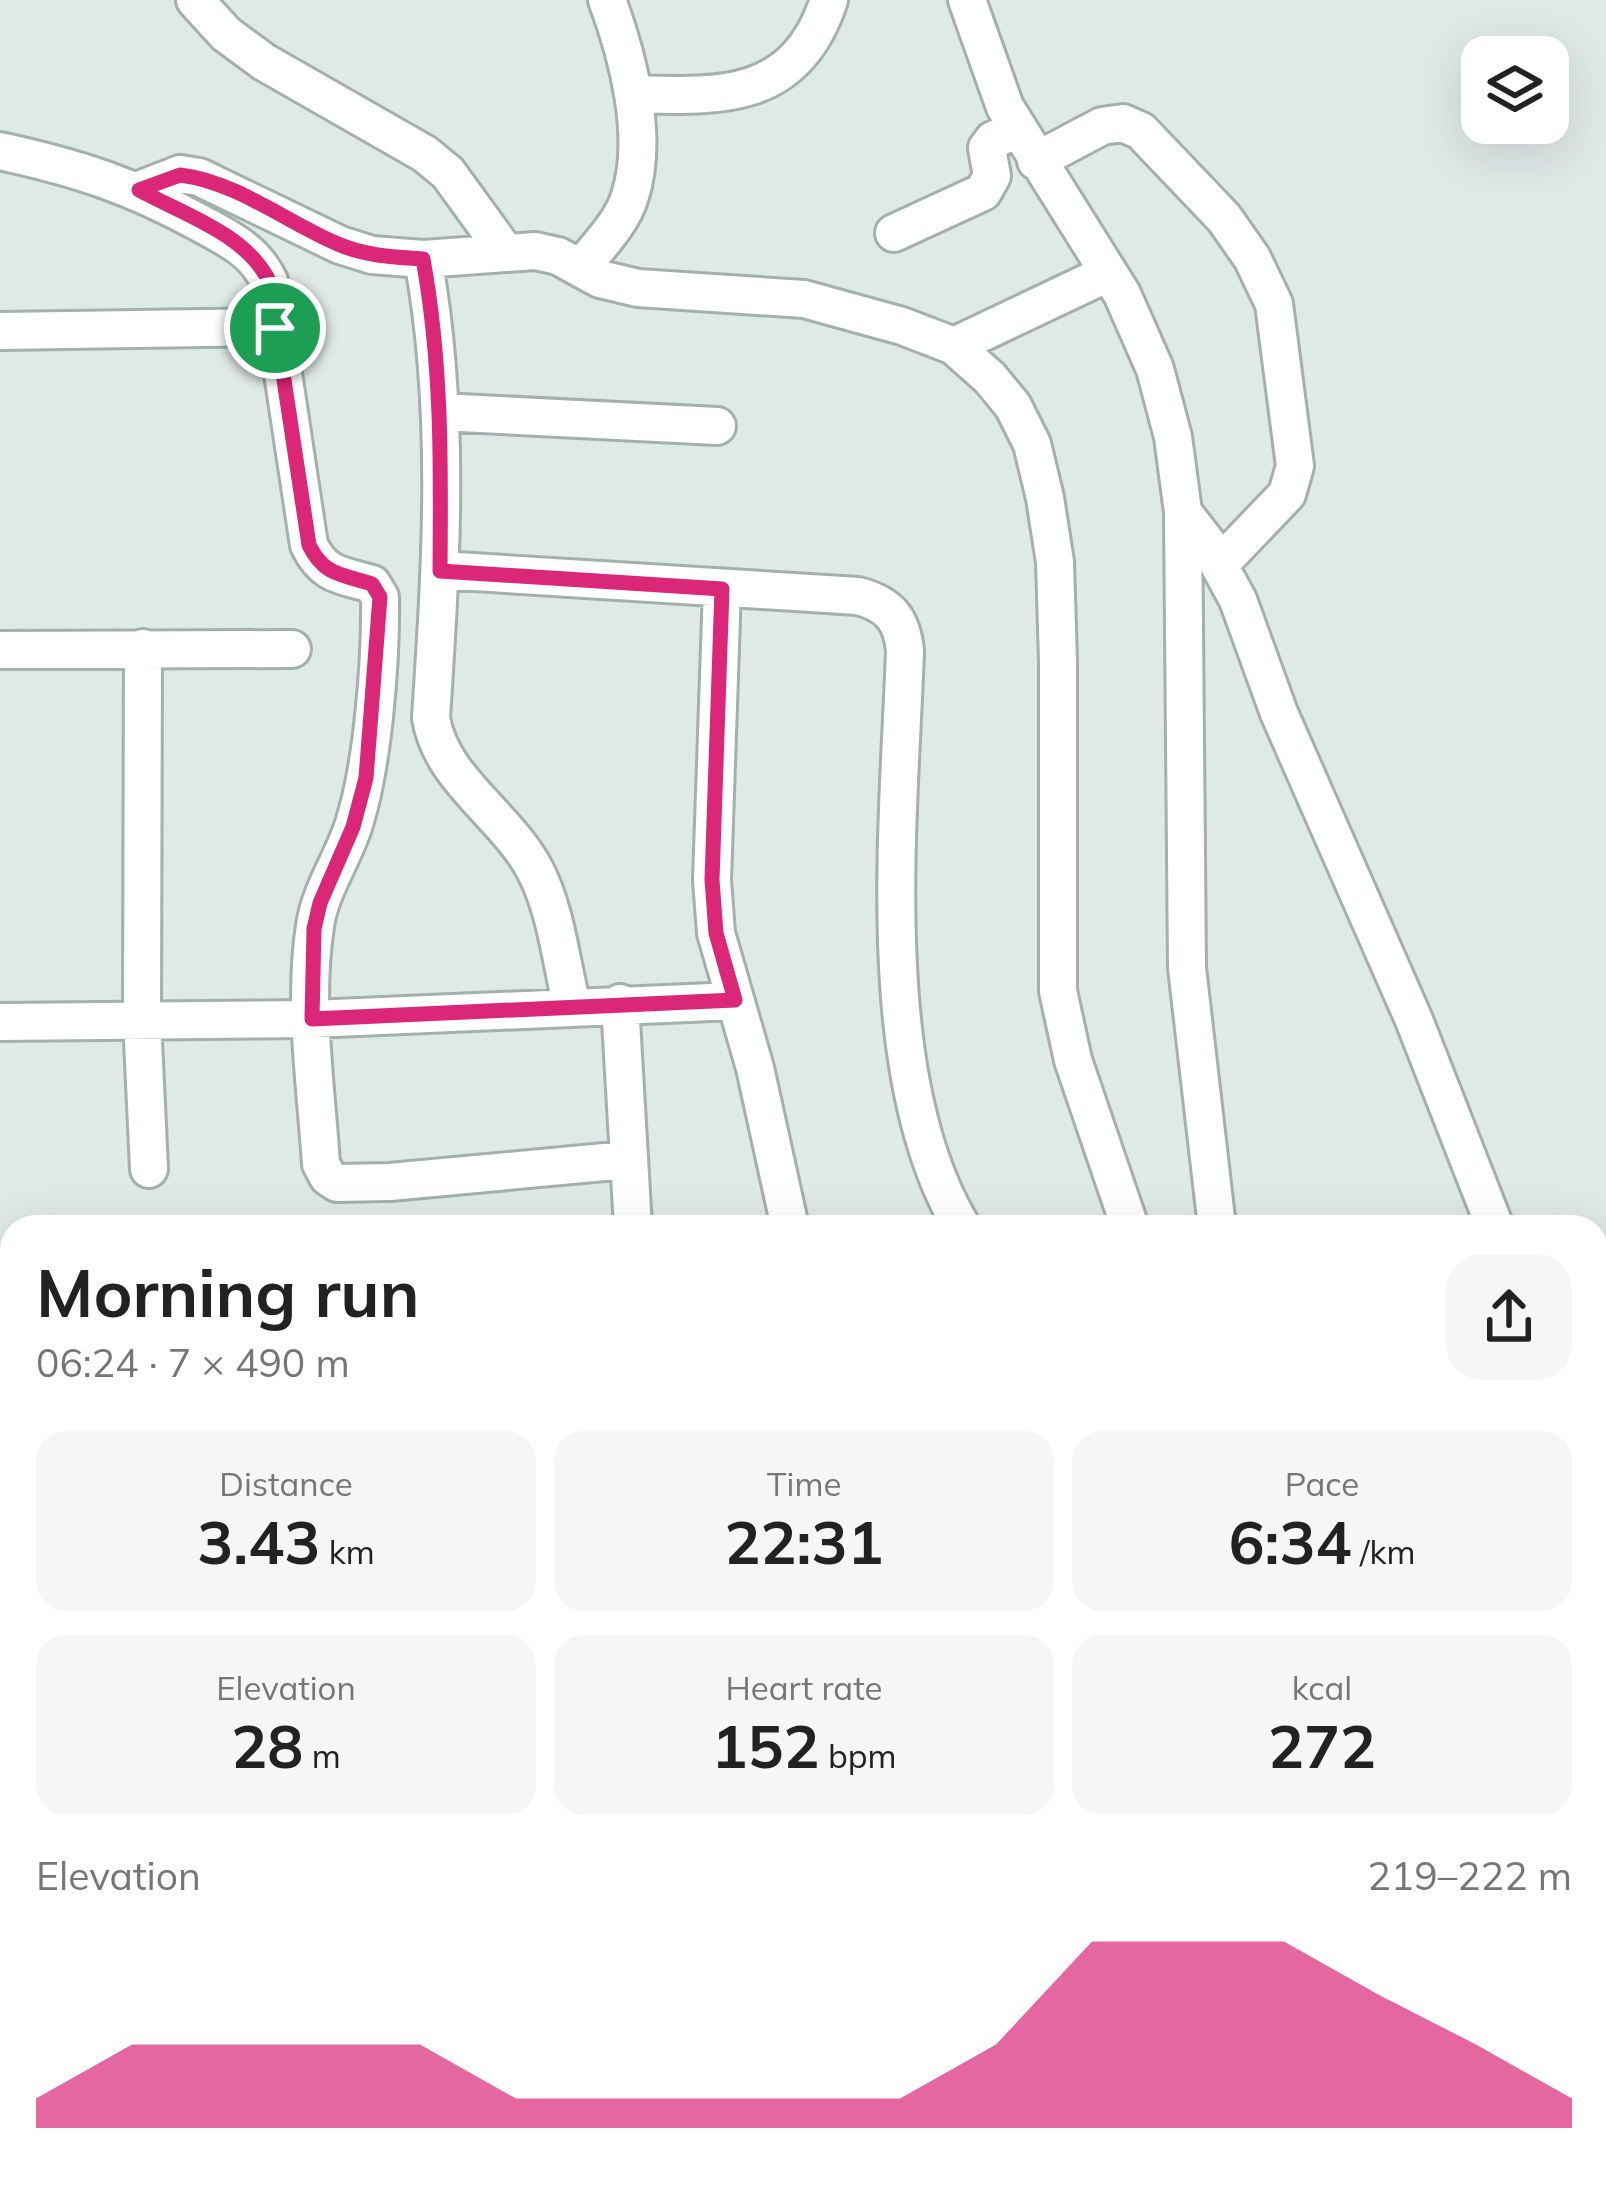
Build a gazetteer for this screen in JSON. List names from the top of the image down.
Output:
{
  "page": {
    "heading": ["Morning run", "06:24 · 7 × 490 m"],
    "stats": [
      ["Distance", "3.43 km"],
      ["Time", "22:31"],
      ["Pace", "6:34 /km"],
      ["Elevation", "28 m"],
      ["Heart rate", "152 bpm"],
      ["kcal", "272"]
    ],
    "chart": ["Elevation", "219–222 m"]
  }
}
